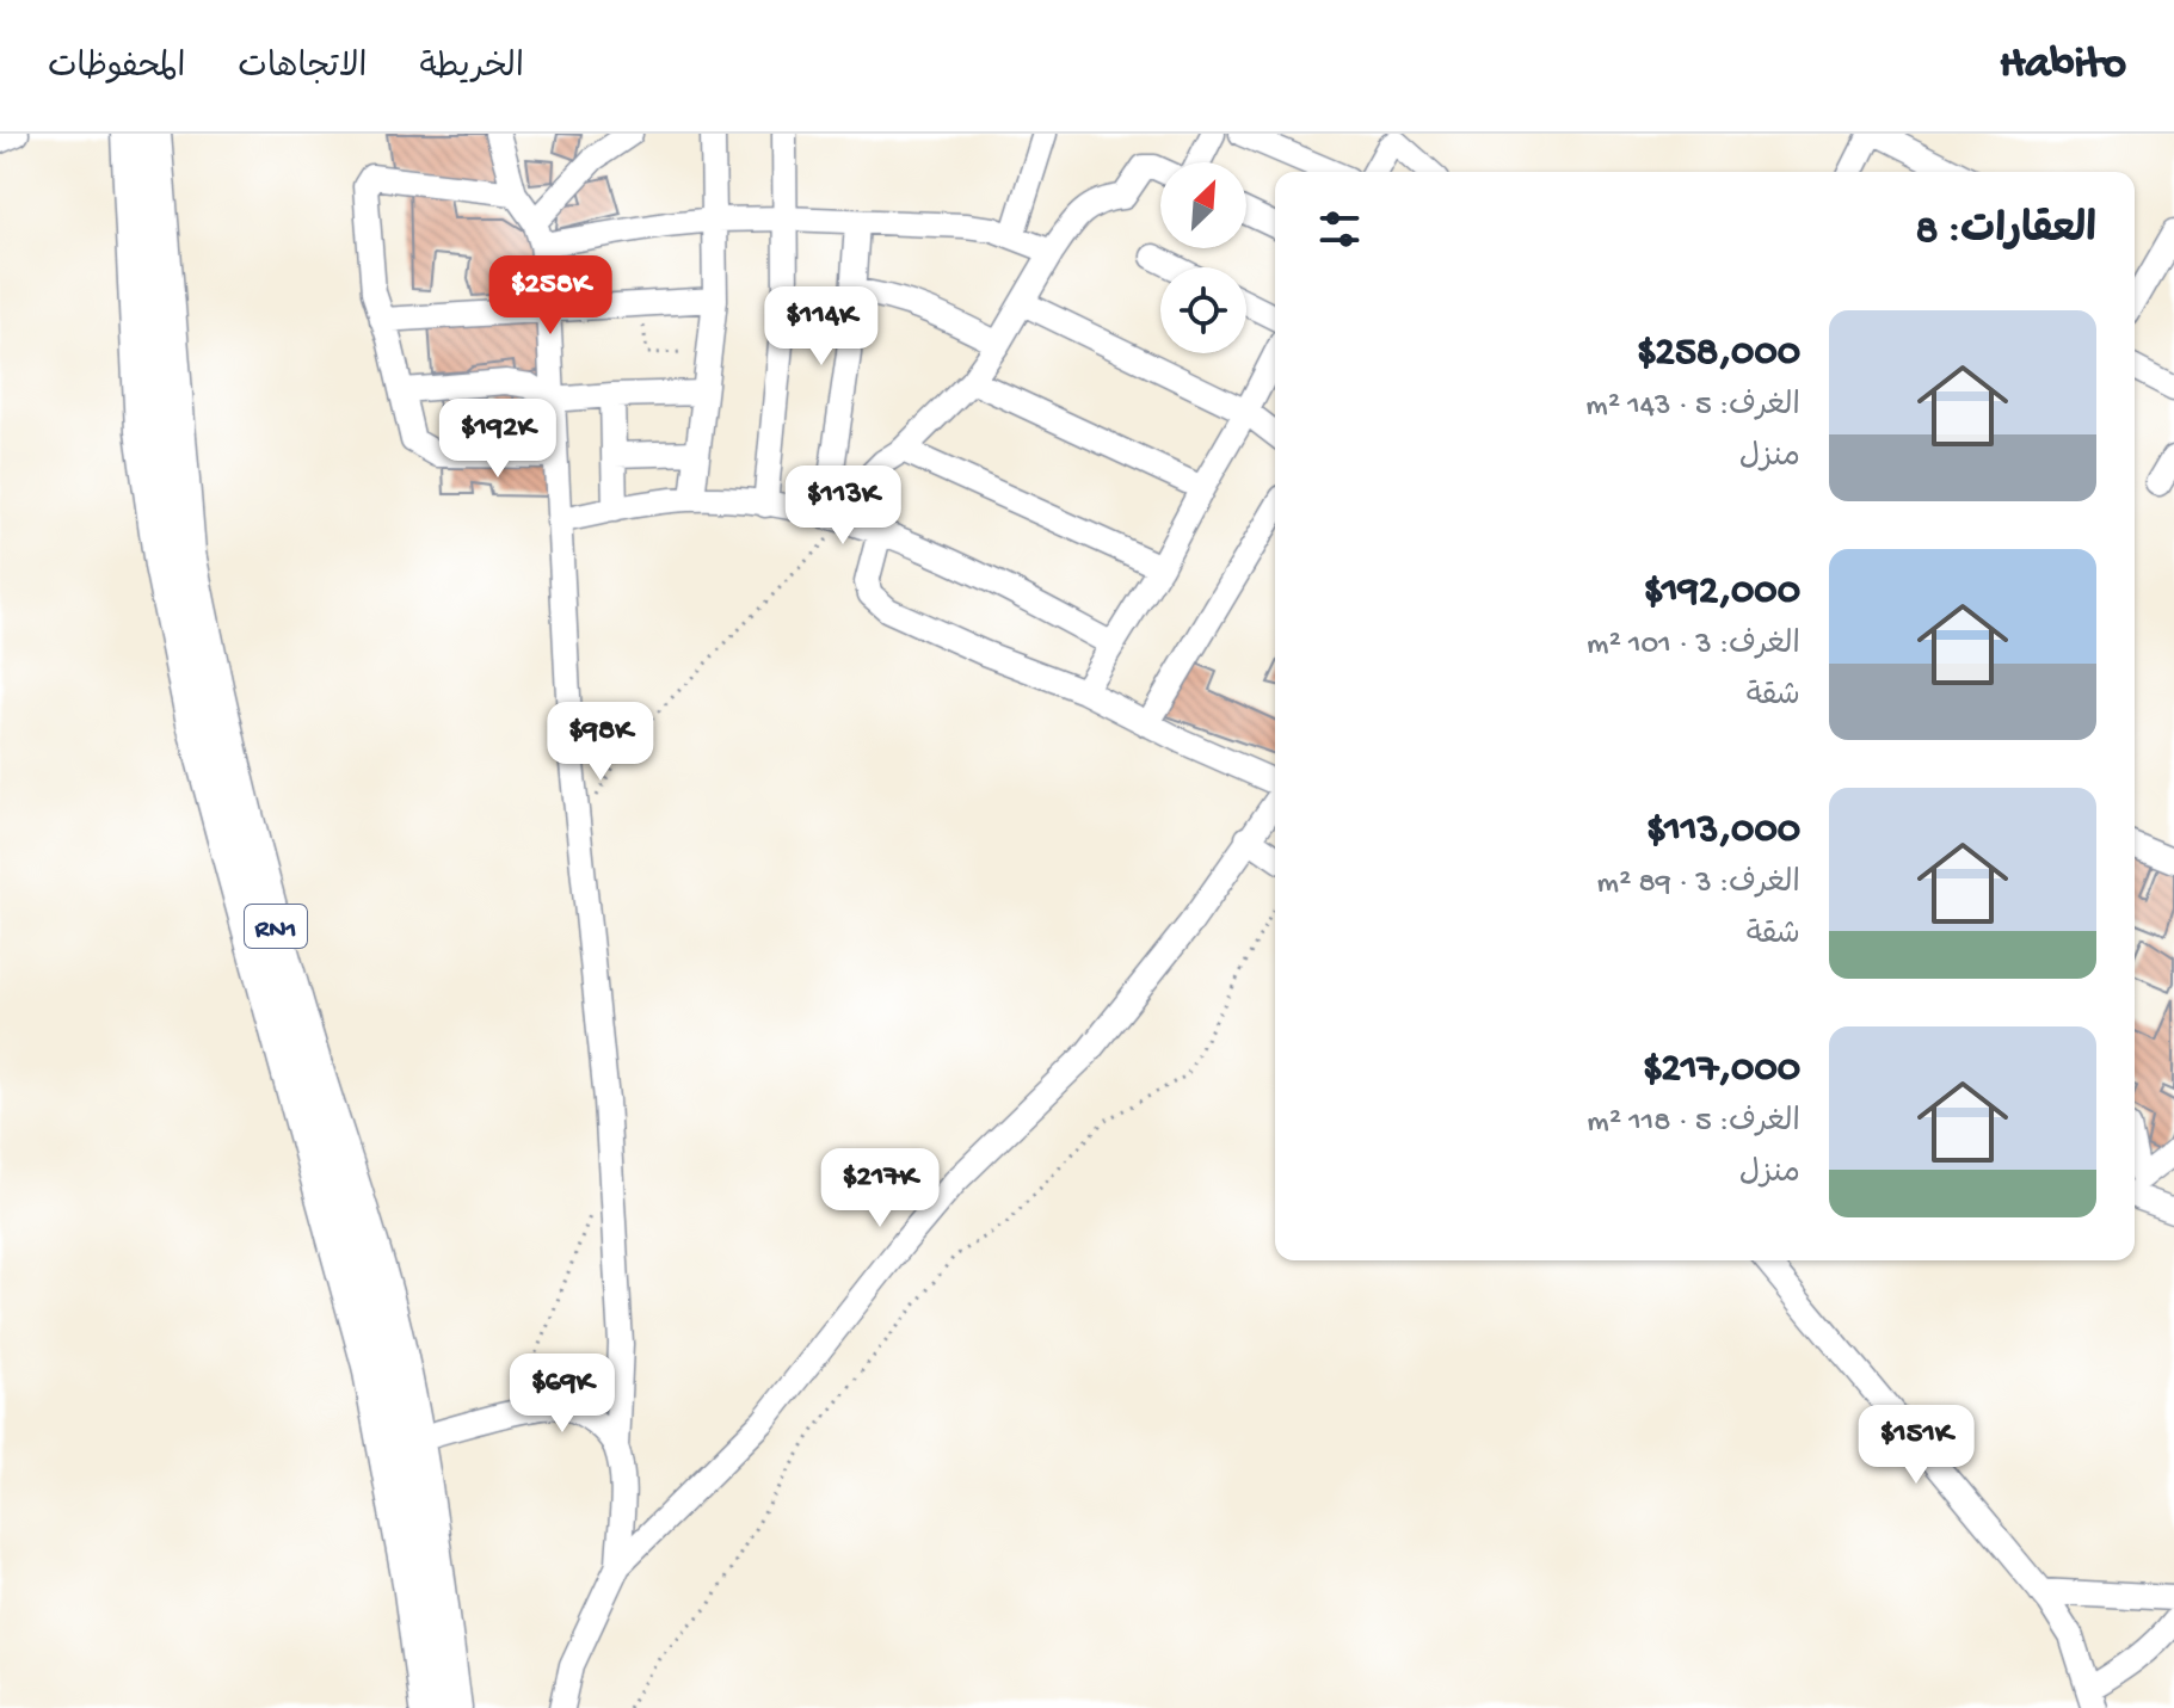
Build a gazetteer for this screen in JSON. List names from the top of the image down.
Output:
{
  "streets": {
    "highway": ["RN1"]
  },
  "north": "top right",
  "page": {
    "header": "Habito",
    "nav": ["الخريطة", "الاتجاهات", "المحفوظات"],
    "heading": "العقارات: 8",
    "price": [
      "$258K",
      "$114K",
      "$192K",
      "$113K",
      "$98K",
      "$217K",
      "$69K",
      "$151K"
    ],
    "list": [
      {
        "name": "$258,000",
        "note": "الغرف: 5 · 143 m² · منزل"
      },
      {
        "name": "$192,000",
        "note": "الغرف: 3 · 101 m² · شقة"
      },
      {
        "name": "$113,000",
        "note": "الغرف: 3 · 89 m² · شقة"
      },
      {
        "name": "$217,000",
        "note": "الغرف: 5 · 118 m² · منزل"
      }
    ]
  }
}
